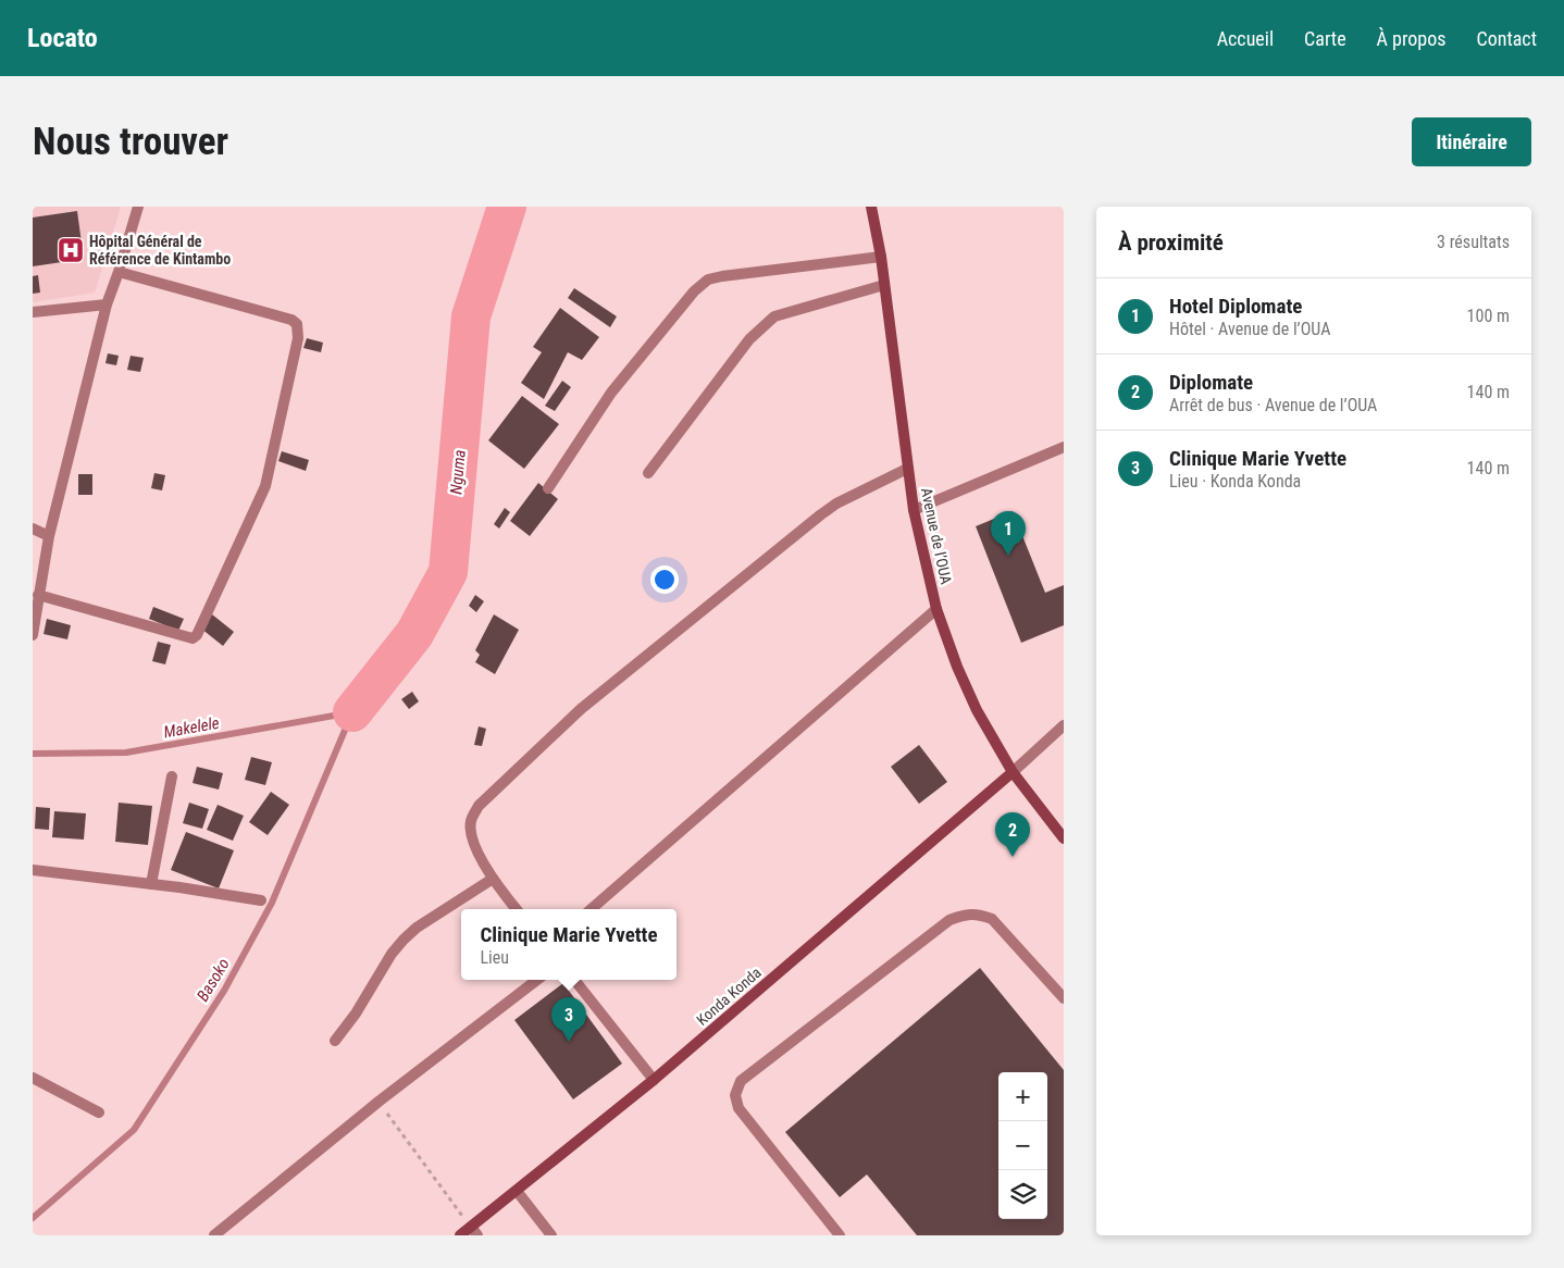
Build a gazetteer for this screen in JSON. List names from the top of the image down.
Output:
{
  "streets": {
    "street": ["Avenue de l’OUA", "Konda Konda"]
  },
  "crossings": [
    ["Avenue de l’OUA", "Konda Konda"]
  ],
  "water": ["Nguma", "Makelele", "Basoko"],
  "places": {
    "hospital": ["Hôpital Général de Référence de Kintambo"]
  },
  "page": {
    "header": "Locato",
    "nav": [
      "Accueil",
      "Carte",
      "À propos",
      "Contact"
    ],
    "buttons": "Itinéraire",
    "title": "Nous trouver",
    "heading": ["À proximité", "3 résultats"],
    "list": [
      {
        "mark": "1",
        "name": "Hotel Diplomate",
        "note": "Hôtel · Avenue de l’OUA",
        "value": "100 m"
      },
      {
        "mark": "2",
        "name": "Diplomate",
        "note": "Arrêt de bus · Avenue de l’OUA",
        "value": "140 m"
      },
      {
        "mark": "3",
        "name": "Clinique Marie Yvette",
        "note": "Lieu · Konda Konda",
        "value": "140 m"
      }
    ],
    "pins": ["1", "2", "3"],
    "popup": ["Clinique Marie Yvette", "Lieu"],
    "map_buttons": ["+", "−"]
  }
}
